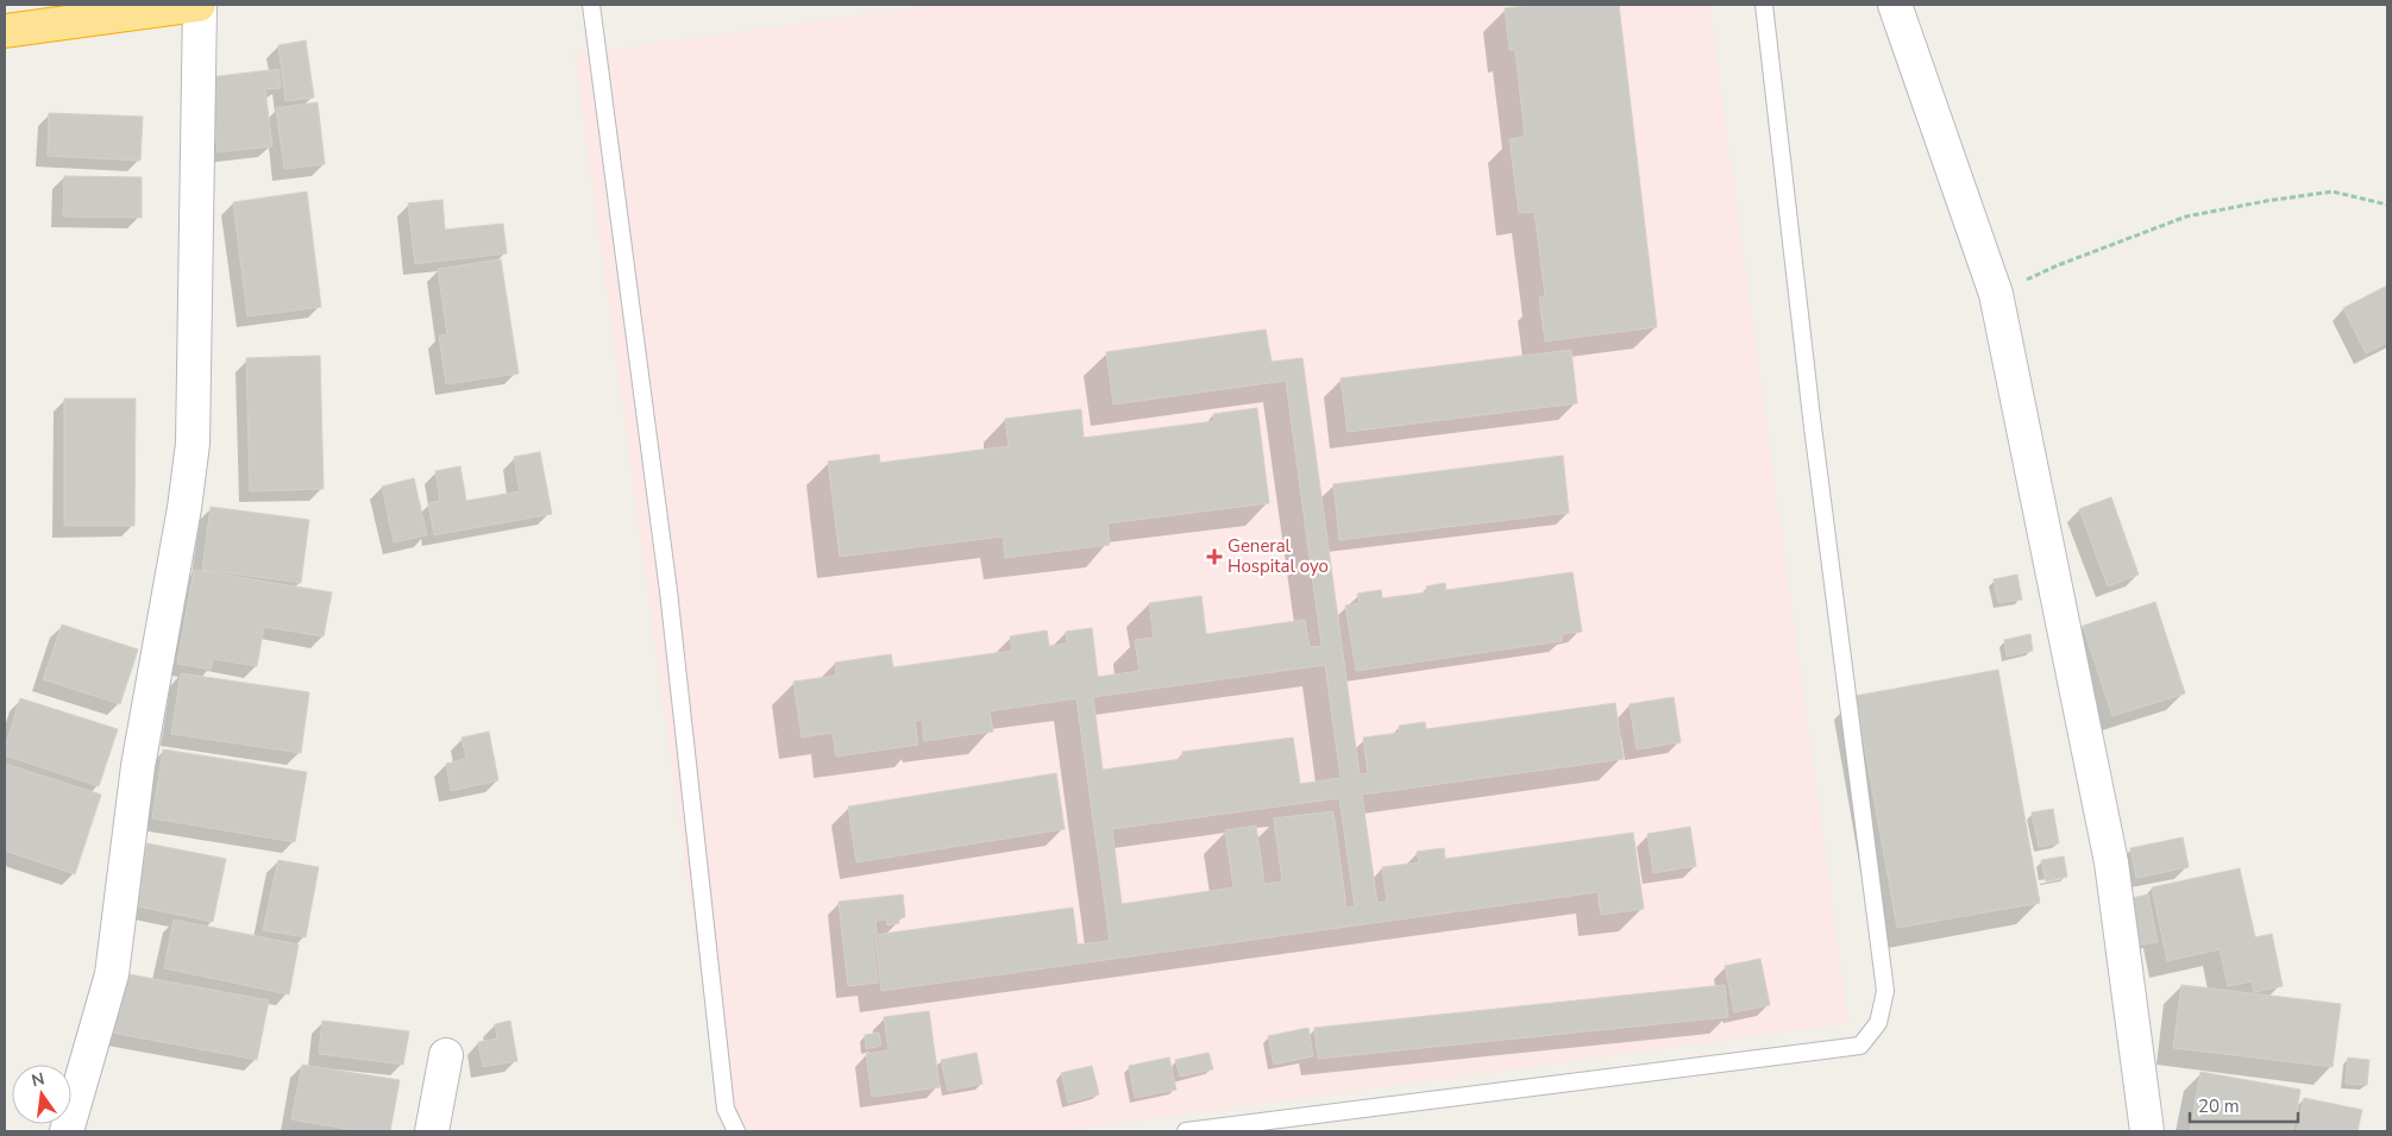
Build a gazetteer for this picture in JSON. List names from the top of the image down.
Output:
{
  "places": {
    "health": ["General Hospital oyo"]
  },
  "scale_bar": "20 m",
  "north": "top"
}
